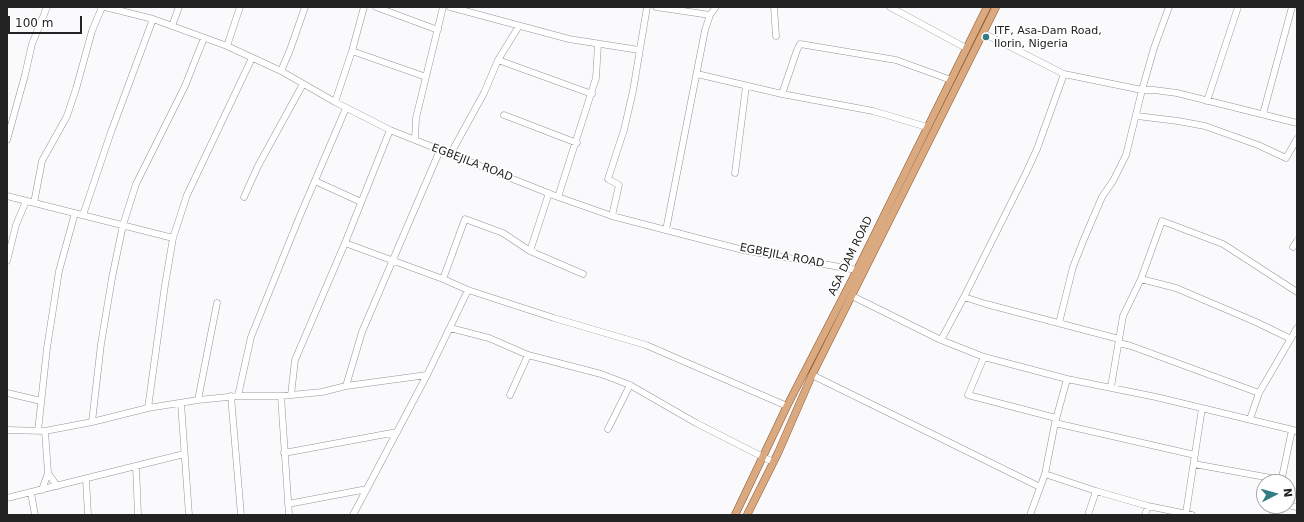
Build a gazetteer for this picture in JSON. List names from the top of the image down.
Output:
{
  "streets": {
    "main road": ["ASA DAM ROAD"],
    "street": ["EGBEJILA ROAD"]
  },
  "crossings": [
    ["EGBEJILA ROAD", "ASA DAM ROAD"]
  ],
  "places": ["ITF, Asa-Dam Road, Ilorin, Nigeria"],
  "scale_bar": "100 m",
  "north": "right"
}
